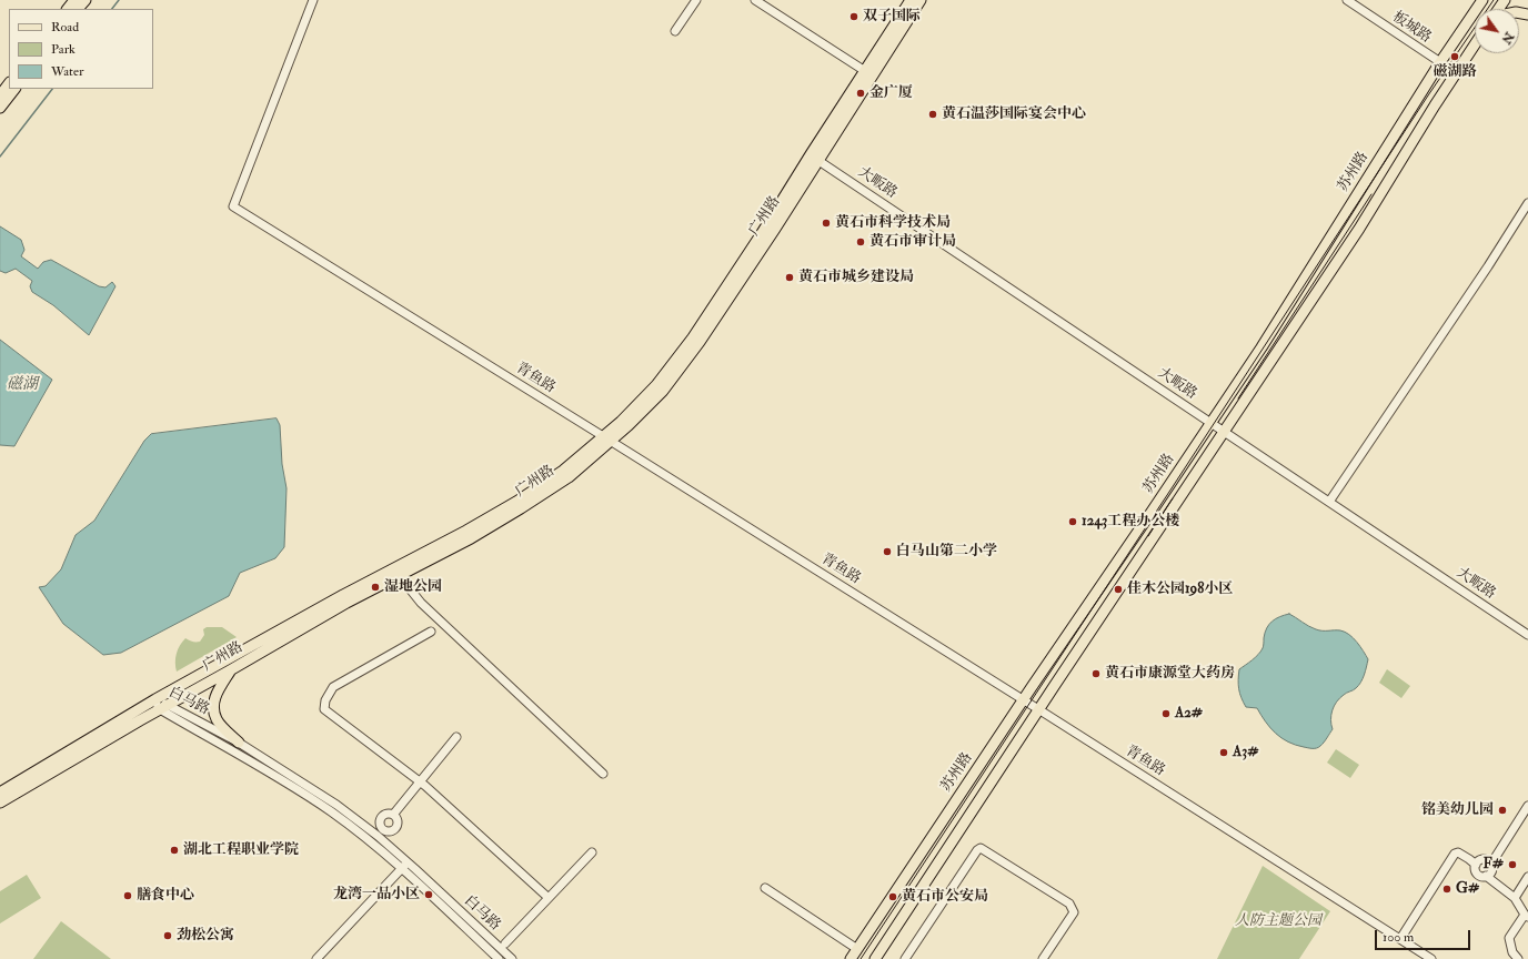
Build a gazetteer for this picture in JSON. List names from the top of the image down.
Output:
{
  "streets": {
    "main road": ["苏州路", "广州路"],
    "street": [
      "板城路",
      "大畈路",
      "青鱼路",
      "白马路"
    ]
  },
  "crossings": [
    ["板城路", "苏州路"],
    ["苏州路", "大畈路"],
    ["苏州路", "青鱼路"],
    ["大畈路", "广州路"],
    ["广州路", "青鱼路"],
    ["广州路", "白马路"]
  ],
  "water": ["磁湖"],
  "parks": ["人防主题公园"],
  "places": [
    "双子国际",
    "磁湖路",
    "金广厦",
    "黄石温莎国际宴会中心",
    "黄石市科学技术局",
    "黄石市审计局",
    "黄石市城乡建设局",
    "1243工程办公楼",
    "白马山第二小学",
    "湿地公园",
    "佳木公园198小区",
    "黄石市康源堂大药房",
    "A2#",
    "A3#",
    "铭美幼儿园",
    "湖北工程职业学院",
    "F#",
    "G#",
    "龙湾一品小区",
    "膳食中心",
    "黄石市公安局",
    "劲松公寓"
  ],
  "legend": ["Road", "Park", "Water"],
  "scale_bar": "100 m",
  "north": "bottom right"
}
